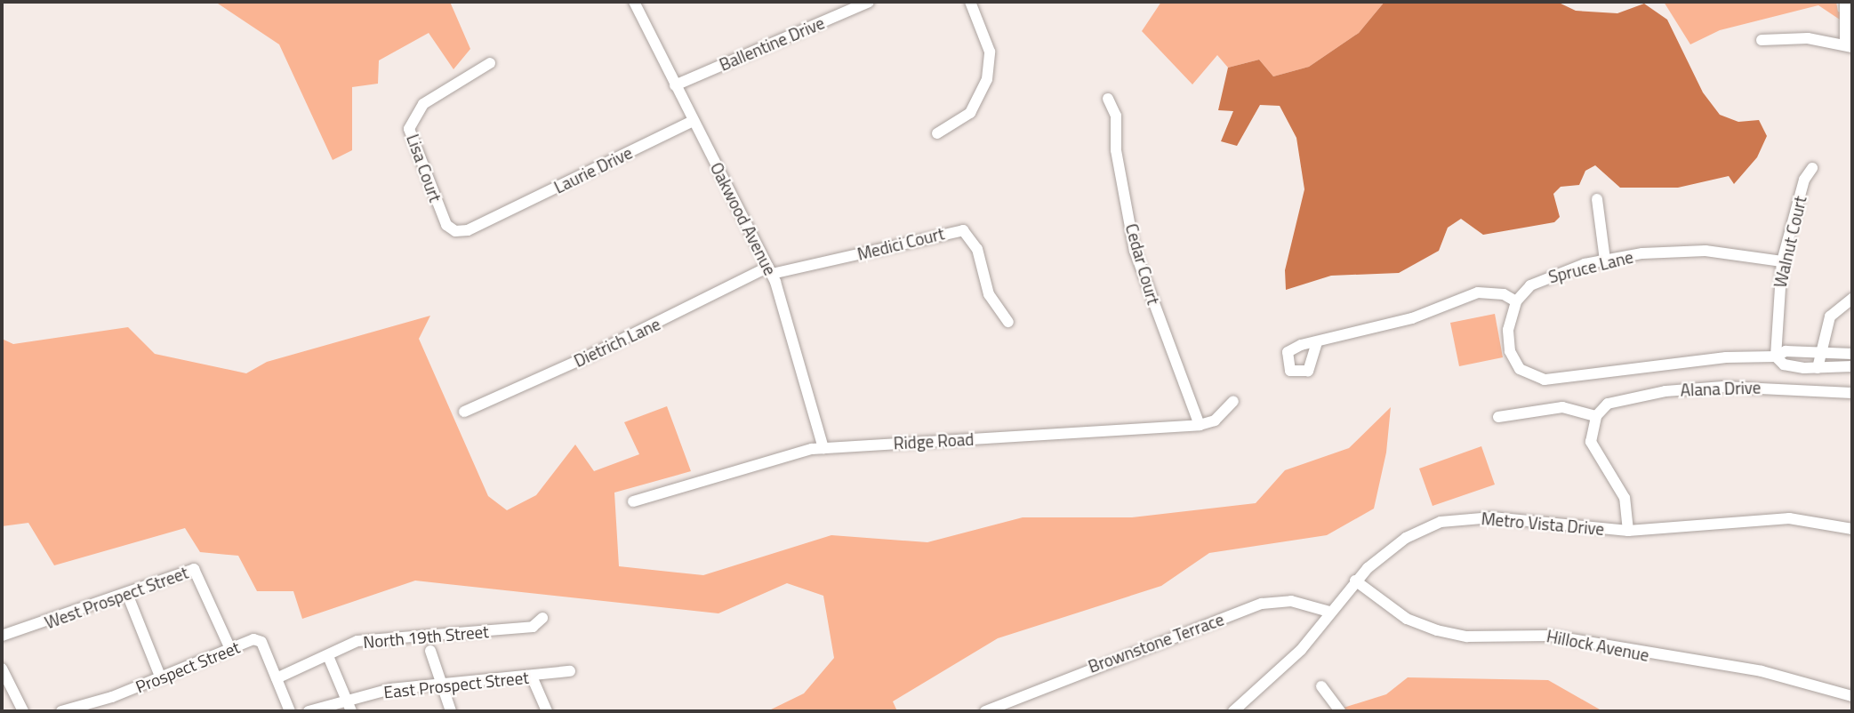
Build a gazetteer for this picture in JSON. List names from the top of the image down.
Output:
{
  "streets": {
    "street": [
      "Ballentine Drive",
      "Lisa Court",
      "Laurie Drive",
      "Oakwood Avenue",
      "Walnut Court",
      "Medici Court",
      "Cedar Court",
      "Spruce Lane",
      "Dietrich Lane",
      "Alana Drive",
      "Ridge Road",
      "Metro Vista Drive",
      "West Prospect Street",
      "North 19th Street",
      "Brownstone Terrace",
      "Hillock Avenue",
      "Prospect Street",
      "East Prospect Street"
    ]
  },
  "crossings": [
    ["Ballentine Drive", "Oakwood Avenue"],
    ["Lisa Court", "Laurie Drive"],
    ["Laurie Drive", "Oakwood Avenue"],
    ["Oakwood Avenue", "Medici Court"],
    ["Oakwood Avenue", "Dietrich Lane"],
    ["Oakwood Avenue", "Ridge Road"],
    ["Walnut Court", "Spruce Lane"],
    ["Medici Court", "Dietrich Lane"],
    ["Cedar Court", "Ridge Road"],
    ["Metro Vista Drive", "Brownstone Terrace"],
    ["Metro Vista Drive", "Hillock Avenue"],
    ["West Prospect Street", "Prospect Street"],
    ["North 19th Street", "Prospect Street"]
  ]
}
